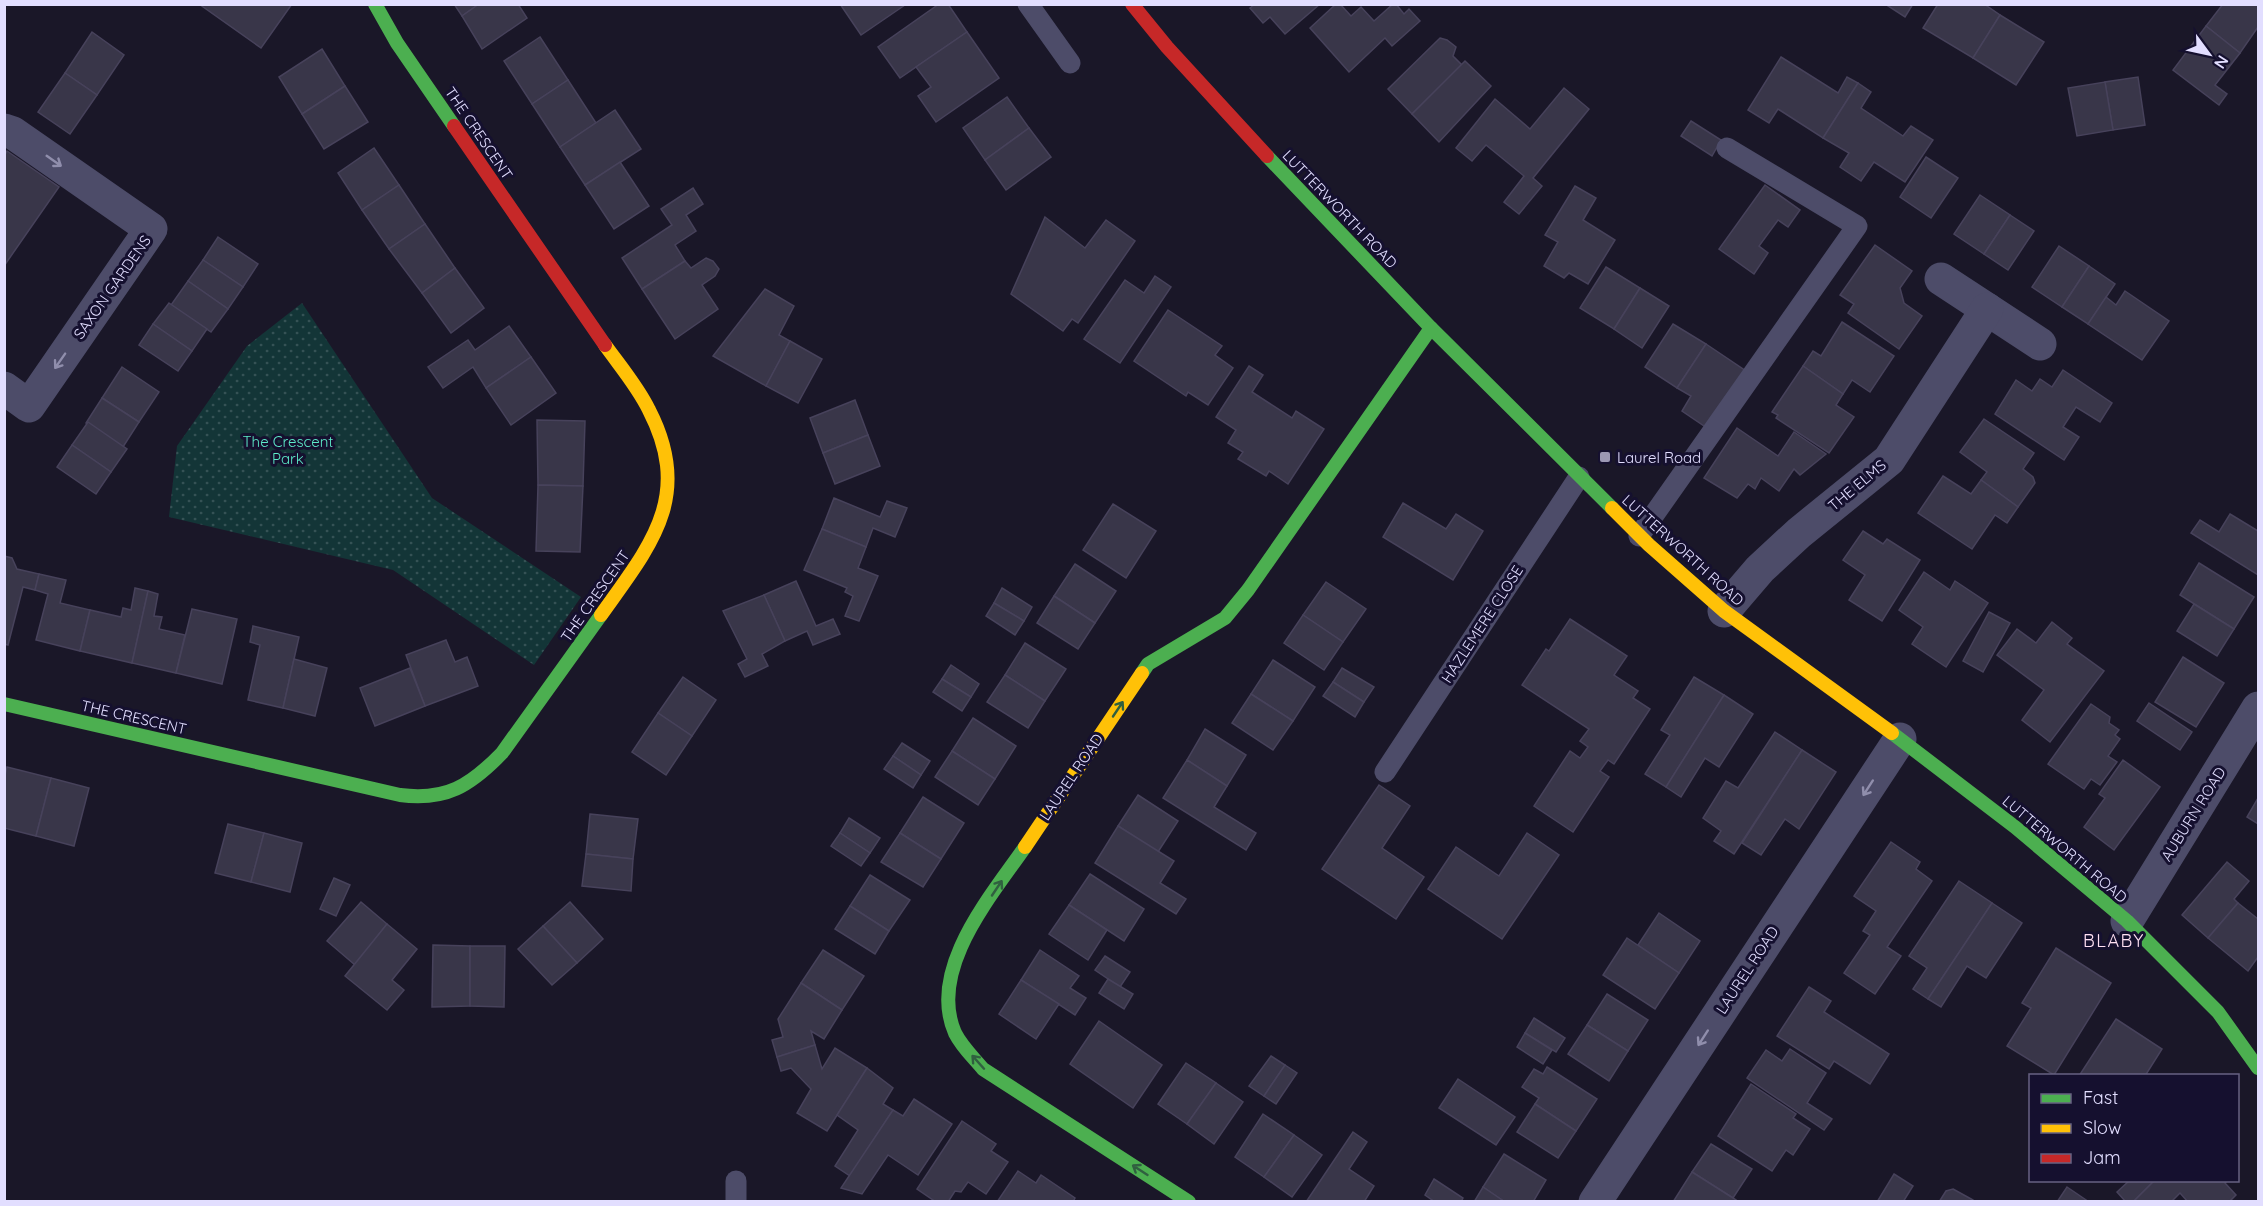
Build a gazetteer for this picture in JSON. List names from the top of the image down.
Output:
{
  "streets": {
    "street": [
      "THE CRESCENT",
      "LUTTERWORTH ROAD",
      "SAXON GARDENS",
      "THE ELMS",
      "LAUREL ROAD",
      "AUBURN ROAD"
    ],
    "lane": ["HAZLEMERE CLOSE"]
  },
  "crossings": [
    ["LUTTERWORTH ROAD", "THE ELMS"],
    ["LUTTERWORTH ROAD", "HAZLEMERE CLOSE"],
    ["LUTTERWORTH ROAD", "LAUREL ROAD"],
    ["LUTTERWORTH ROAD", "AUBURN ROAD"]
  ],
  "districts": ["BLABY"],
  "parks": ["The Crescent Park"],
  "places": {
    "transit": ["Laurel Road"]
  },
  "legend": ["Fast", "Slow", "Jam"],
  "north": "bottom right"
}
